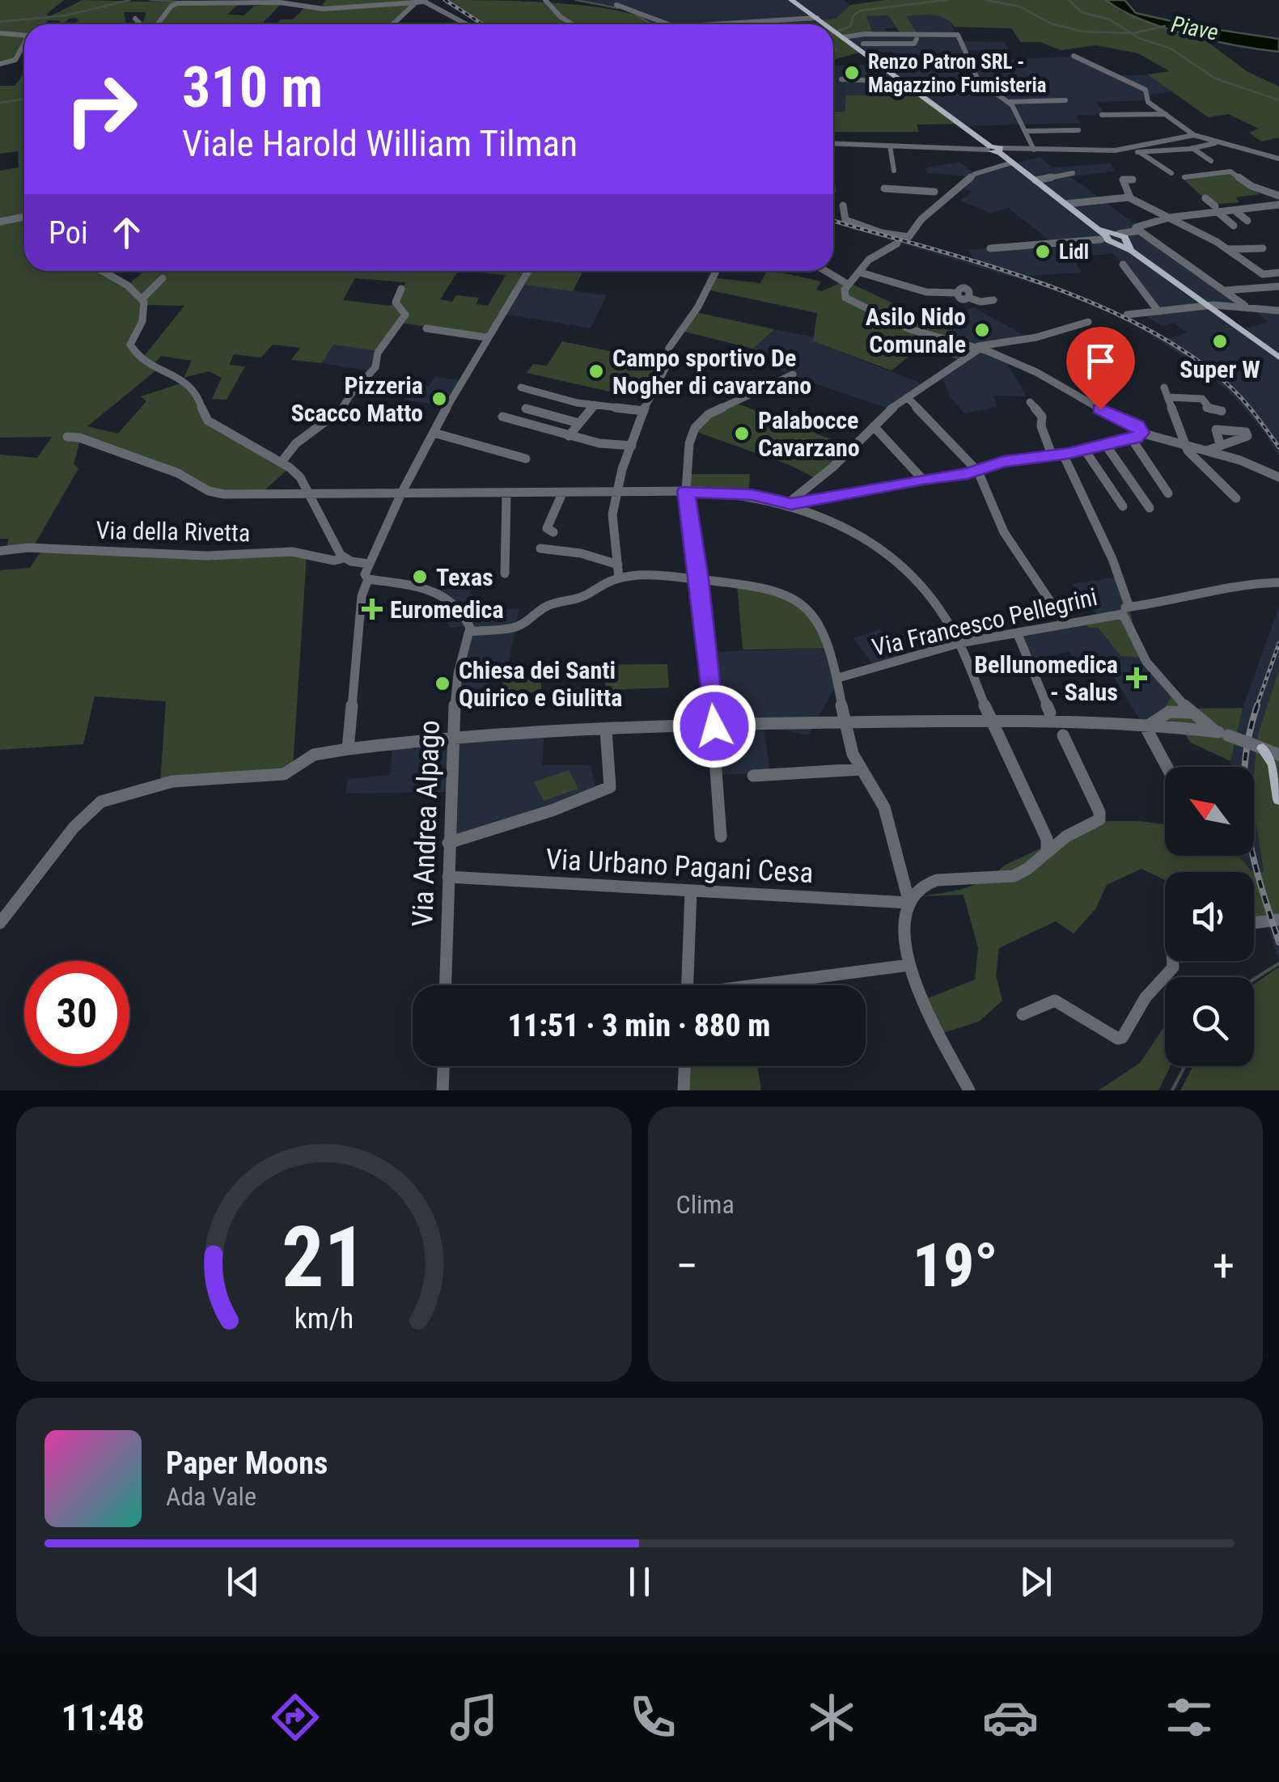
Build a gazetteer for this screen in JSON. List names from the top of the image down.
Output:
{
  "streets": {
    "street": [
      "Via della Rivetta",
      "Via Francesco Pellegrini",
      "Via Andrea Alpago",
      "Via Urbano Pagani Cesa"
    ]
  },
  "crossings": [
    ["Via Andrea Alpago", "Via Urbano Pagani Cesa"]
  ],
  "water": ["Piave"],
  "places": {
    "other": [
      "Renzo Patron SRL - Magazzino Fumisteria",
      "Lidl",
      "Asilo Nido Comunale",
      "Super W",
      "Campo sportivo De Nogher di cavarzano",
      "Pizzeria Scacco Matto",
      "Palabocce Cavarzano",
      "Texas",
      "Chiesa dei Santi Quirico e Giulitta"
    ],
    "health": ["Euromedica", "Bellunomedica - Salus"]
  },
  "north": "top left",
  "page": {
    "turn": ["310 m", "Viale Harold William Tilman"],
    "then": "Poi",
    "limit": "30",
    "trip": "11:51 · 3 min · 880 m",
    "tile": "Clima",
    "heat": ["−", "19°", "+"],
    "song": ["Paper Moons", "Ada Vale"],
    "tabs": "11:48",
    "gauge": ["21", "km/h"]
  }
}
